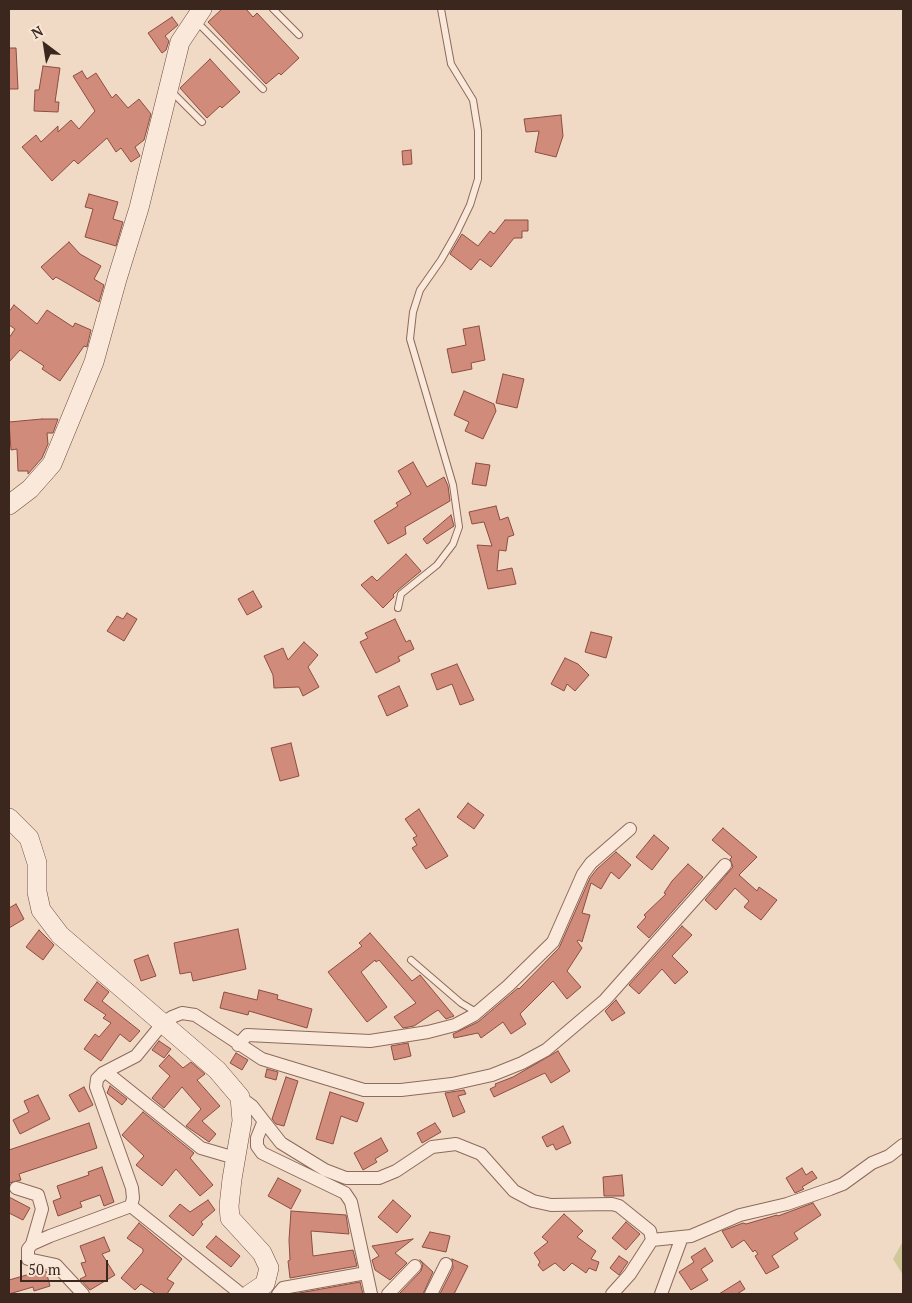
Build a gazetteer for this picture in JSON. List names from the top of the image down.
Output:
{
  "scale_bar": "50 m",
  "north": "top left"
}
